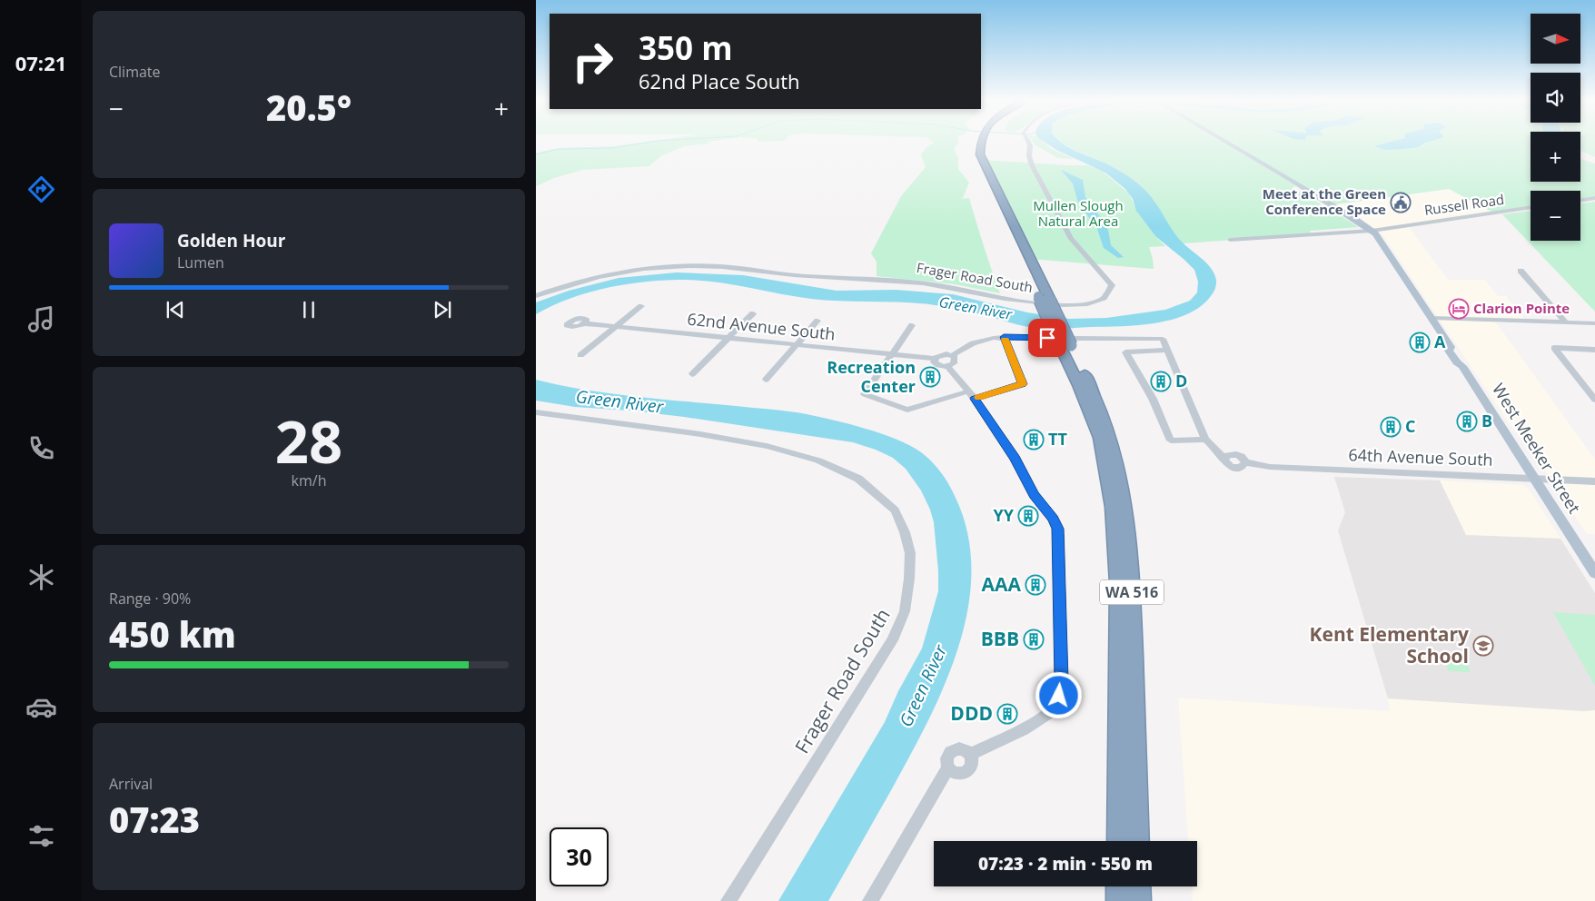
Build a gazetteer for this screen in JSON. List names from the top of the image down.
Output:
{
  "streets": {
    "highway": ["WA 516"],
    "main road": ["West Meeker Street"],
    "street": [
      "Russell Road",
      "Frager Road South",
      "62nd Avenue South",
      "64th Avenue South"
    ]
  },
  "crossings": [
    ["Russell Road", "West Meeker Street"],
    ["West Meeker Street", "64th Avenue South"]
  ],
  "water": ["Green River"],
  "parks": ["Mullen Slough Natural Area"],
  "places": {
    "public building": ["Meet at the Green Conference Space"],
    "hotel": ["Clarion Pointe"],
    "building": [
      "A",
      "Recreation Center",
      "D",
      "B",
      "C",
      "TT",
      "YY",
      "AAA",
      "BBB",
      "DDD"
    ],
    "school or university": ["Kent Elementary School"]
  },
  "north": "right",
  "page": {
    "tabs": "07:21",
    "tile": [
      "Climate",
      ["28", "km/h"],
      ["Range · 90%", "450 km"],
      ["Arrival", "07:23"]
    ],
    "map_buttons": ["+", "−"],
    "turn": ["350 m", "62nd Place South"],
    "heat": ["−", "20.5°", "+"],
    "song": ["Golden Hour", "Lumen"],
    "limit": "30",
    "trip": "07:23 · 2 min · 550 m"
  }
}
